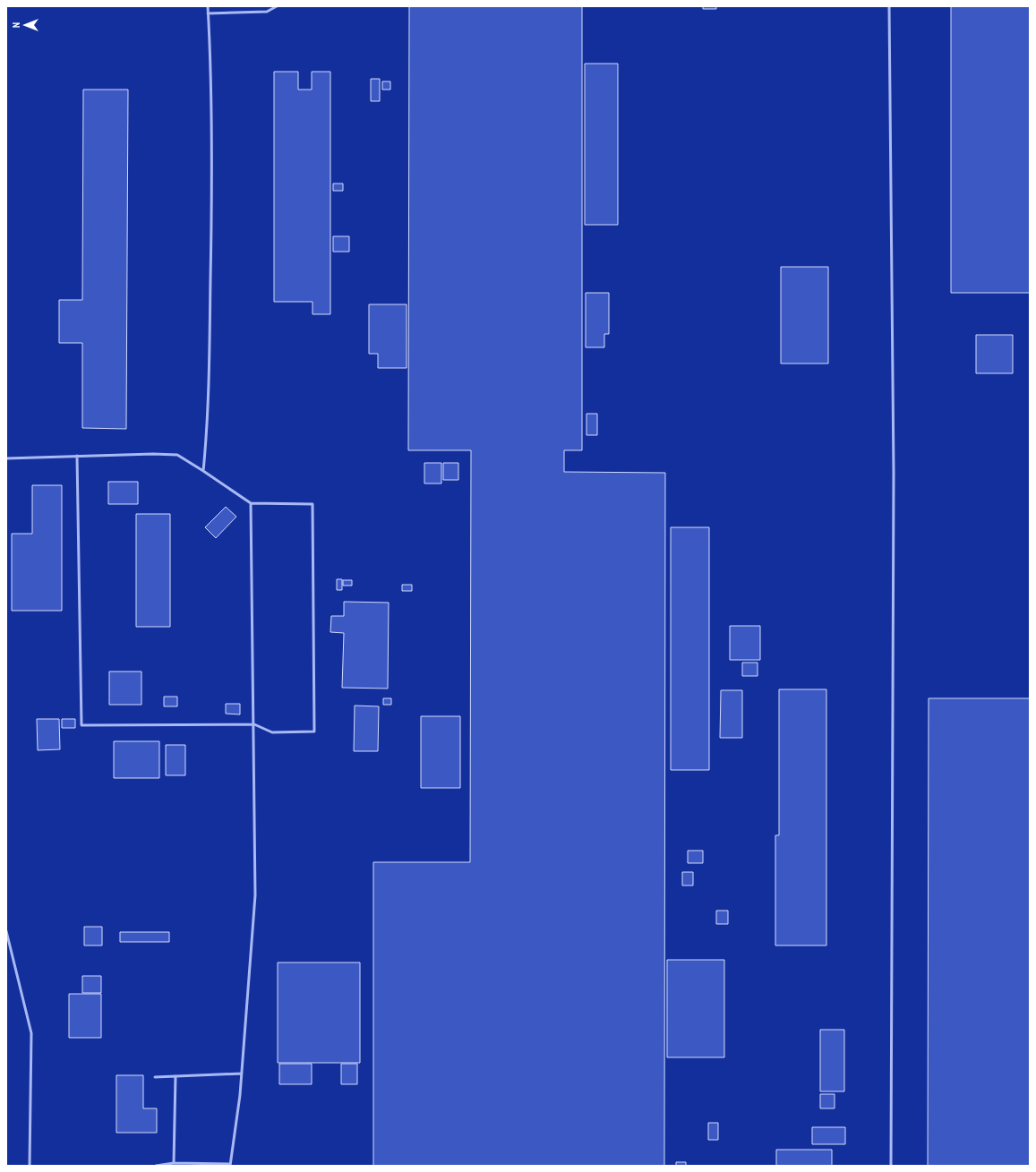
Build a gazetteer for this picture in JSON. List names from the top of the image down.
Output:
{
  "north": "left"
}
